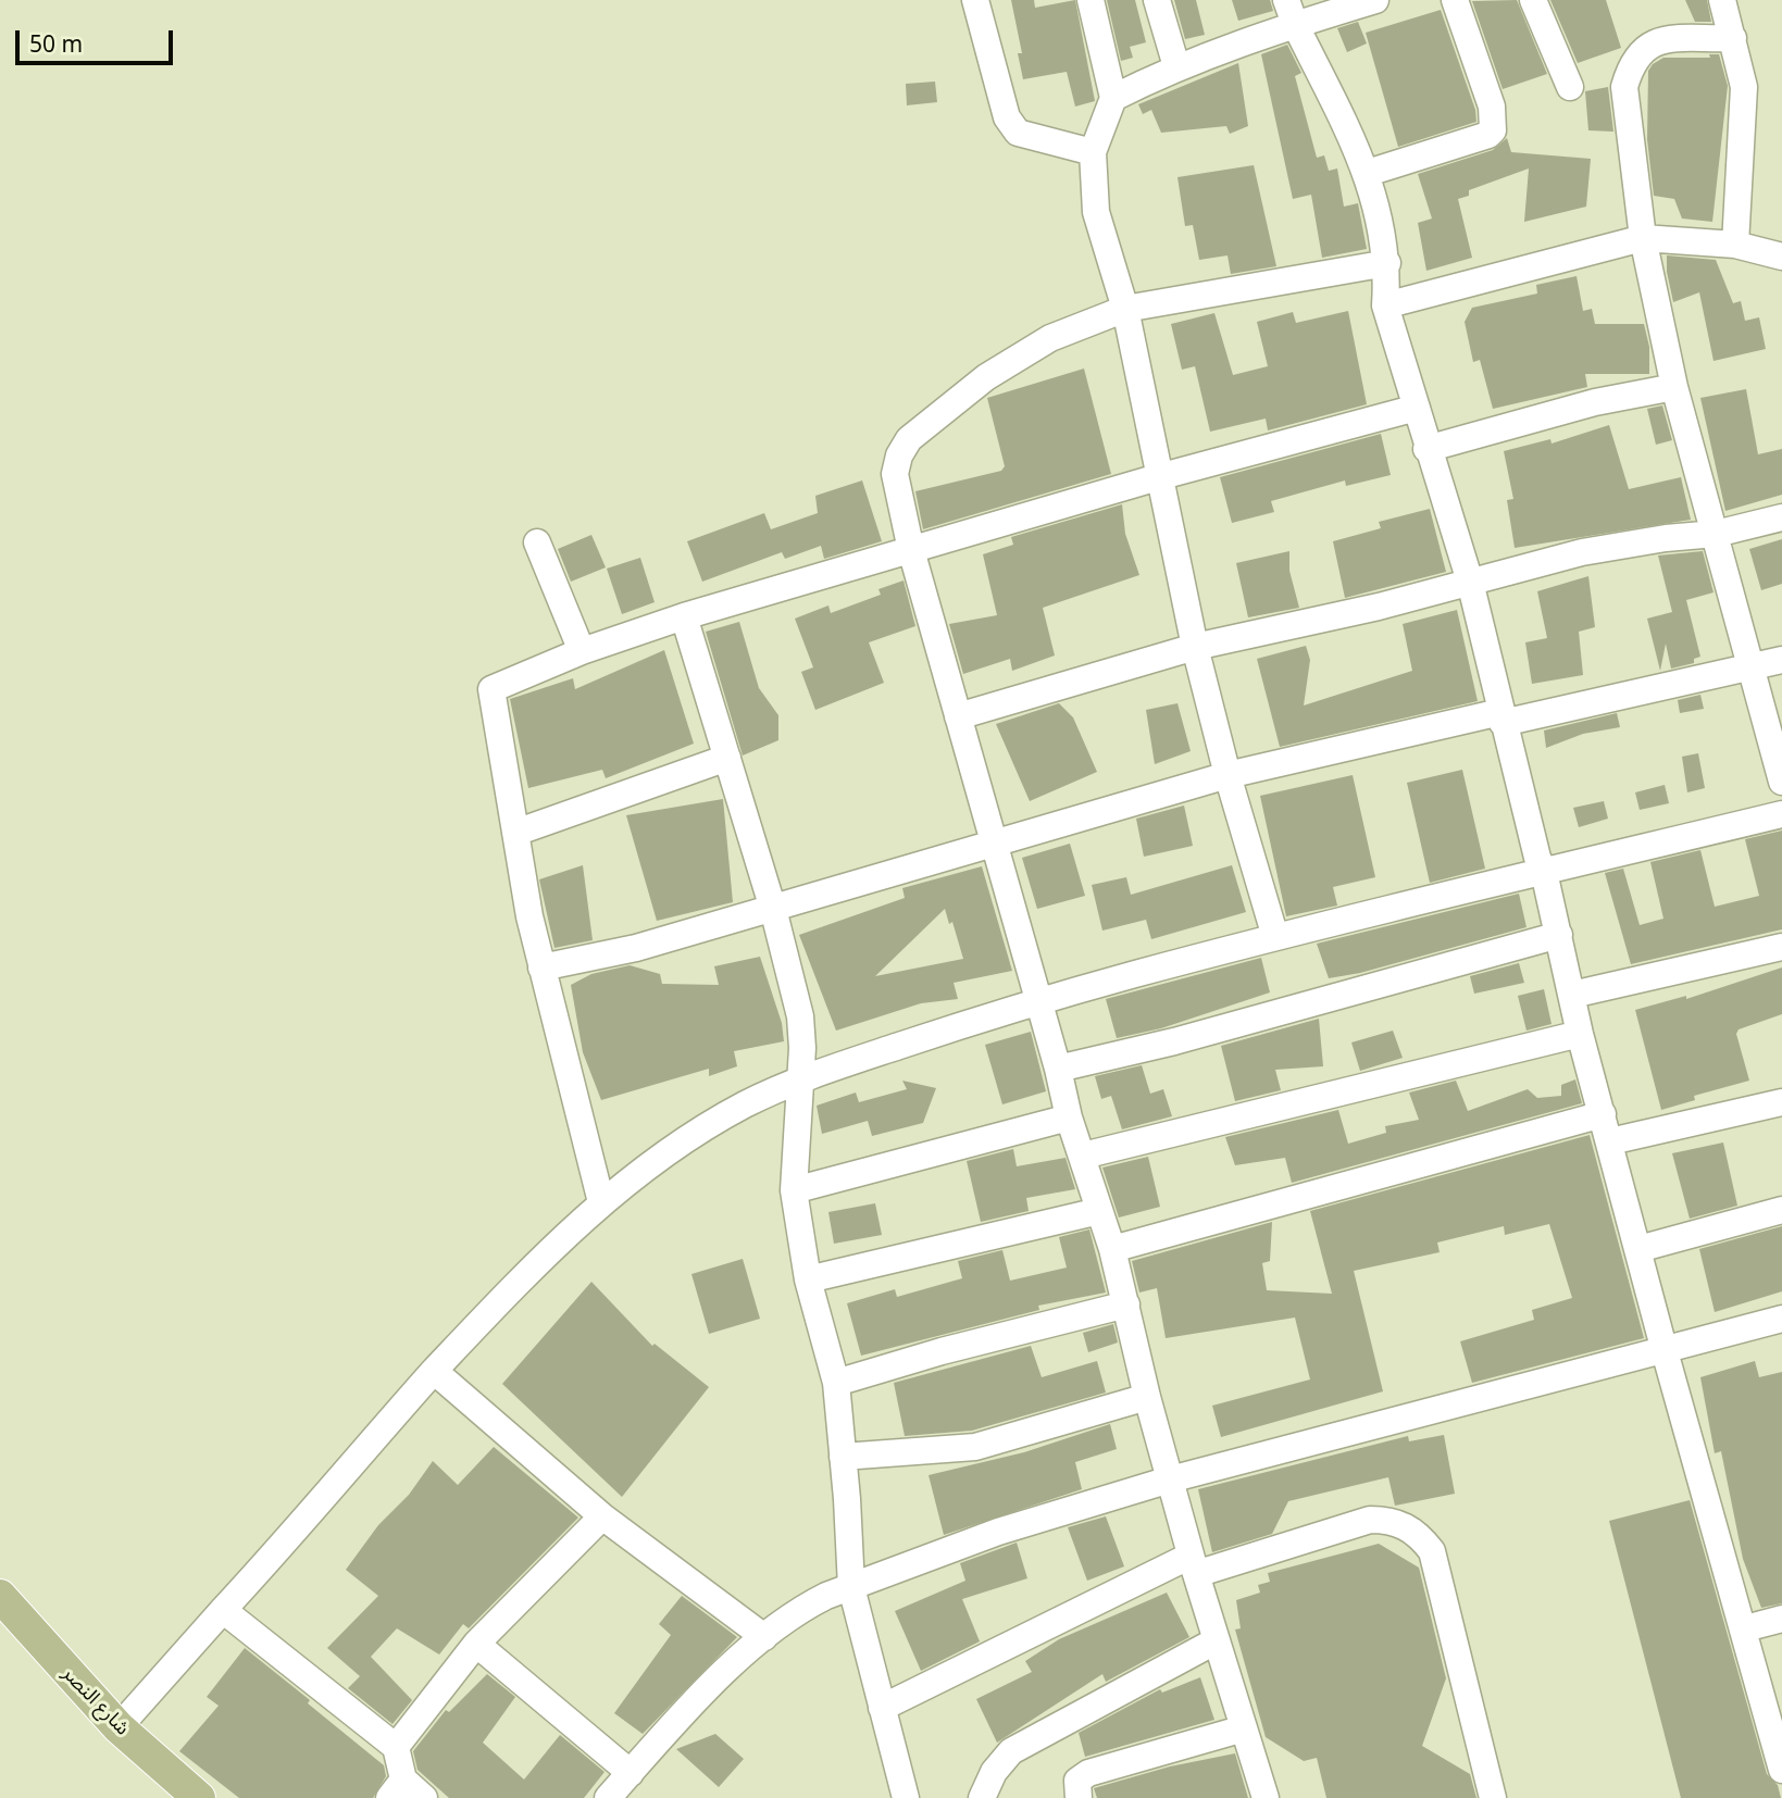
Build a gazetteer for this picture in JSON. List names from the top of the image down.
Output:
{
  "streets": {
    "main road": ["شارع النصر"]
  },
  "scale_bar": "50 m"
}
